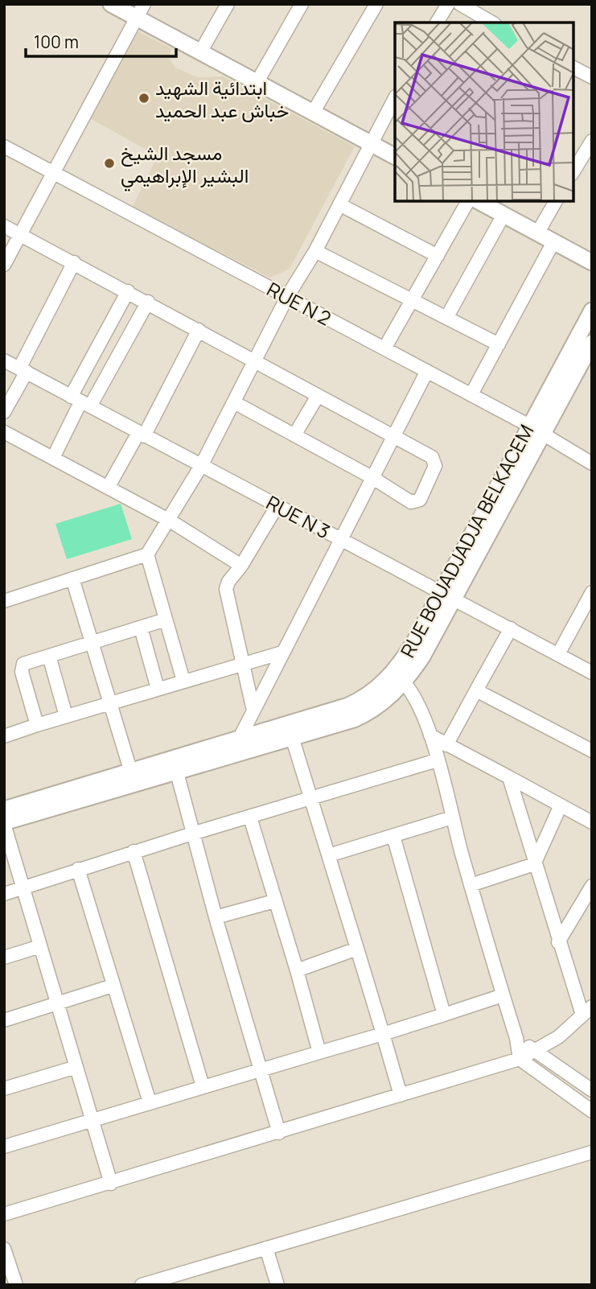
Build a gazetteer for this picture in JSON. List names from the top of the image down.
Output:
{
  "streets": {
    "street": ["RUE N 2", "RUE N 3", "RUE BOUADJADJA BELKACEM"]
  },
  "crossings": [
    ["RUE N 2", "RUE BOUADJADJA BELKACEM"],
    ["RUE N 3", "RUE BOUADJADJA BELKACEM"]
  ],
  "places": ["ابتدائية الشهيد خباش عبد الحميد", "مسجد الشيخ البشير الإبراهيمي"],
  "scale_bar": "100 m"
}
